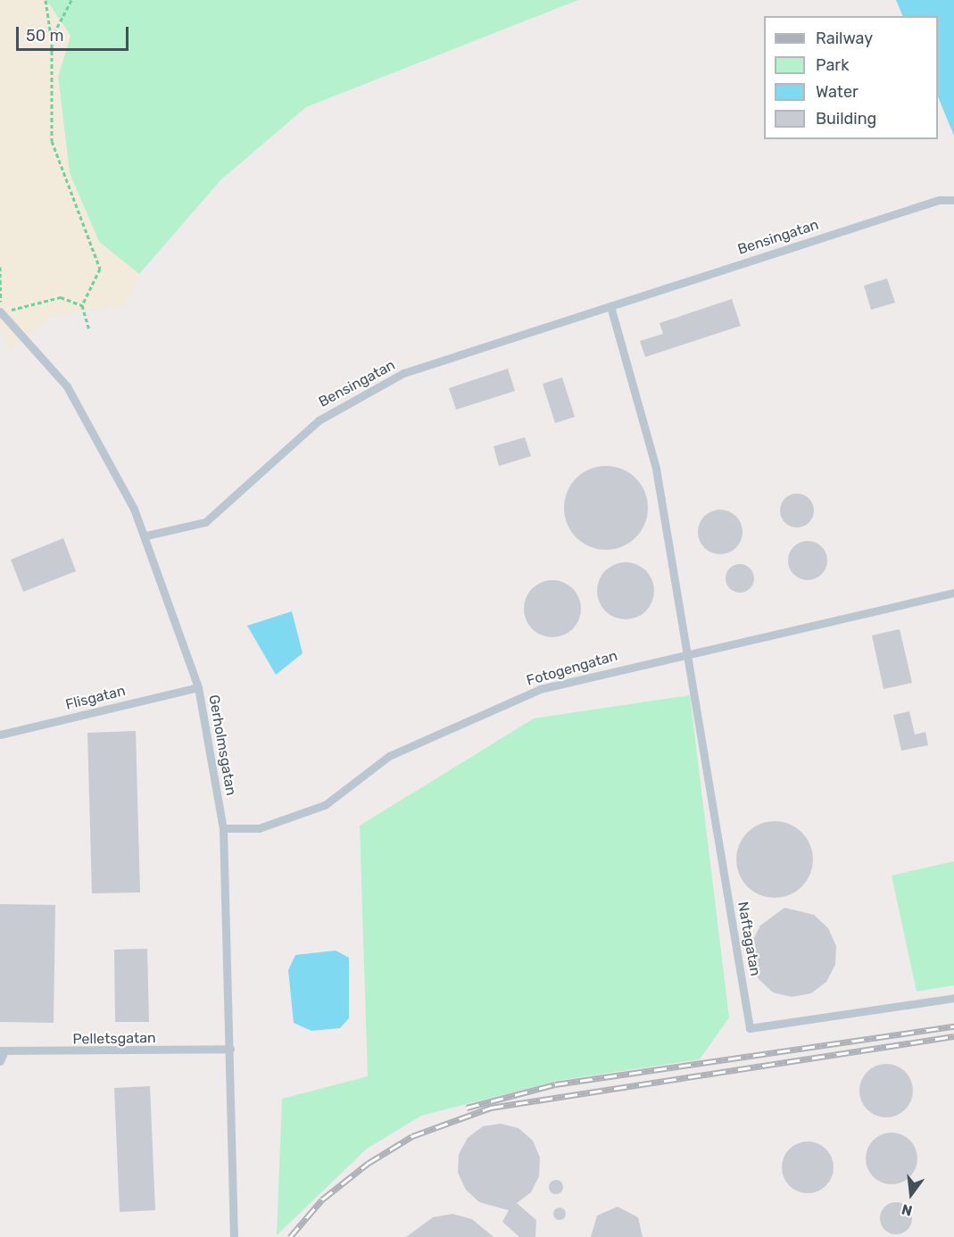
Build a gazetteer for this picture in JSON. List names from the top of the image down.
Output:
{
  "streets": {
    "lane": [
      "Bensingatan",
      "Fotogengatan",
      "Flisgatan",
      "Gerholmsgatan",
      "Naftagatan",
      "Pelletsgatan"
    ]
  },
  "crossings": [
    ["Bensingatan", "Gerholmsgatan"],
    ["Fotogengatan", "Gerholmsgatan"],
    ["Fotogengatan", "Naftagatan"],
    ["Flisgatan", "Gerholmsgatan"],
    ["Gerholmsgatan", "Pelletsgatan"]
  ],
  "legend": [
    "Railway",
    "Park",
    "Water",
    "Building"
  ],
  "scale_bar": "50 m",
  "north": "bottom"
}
